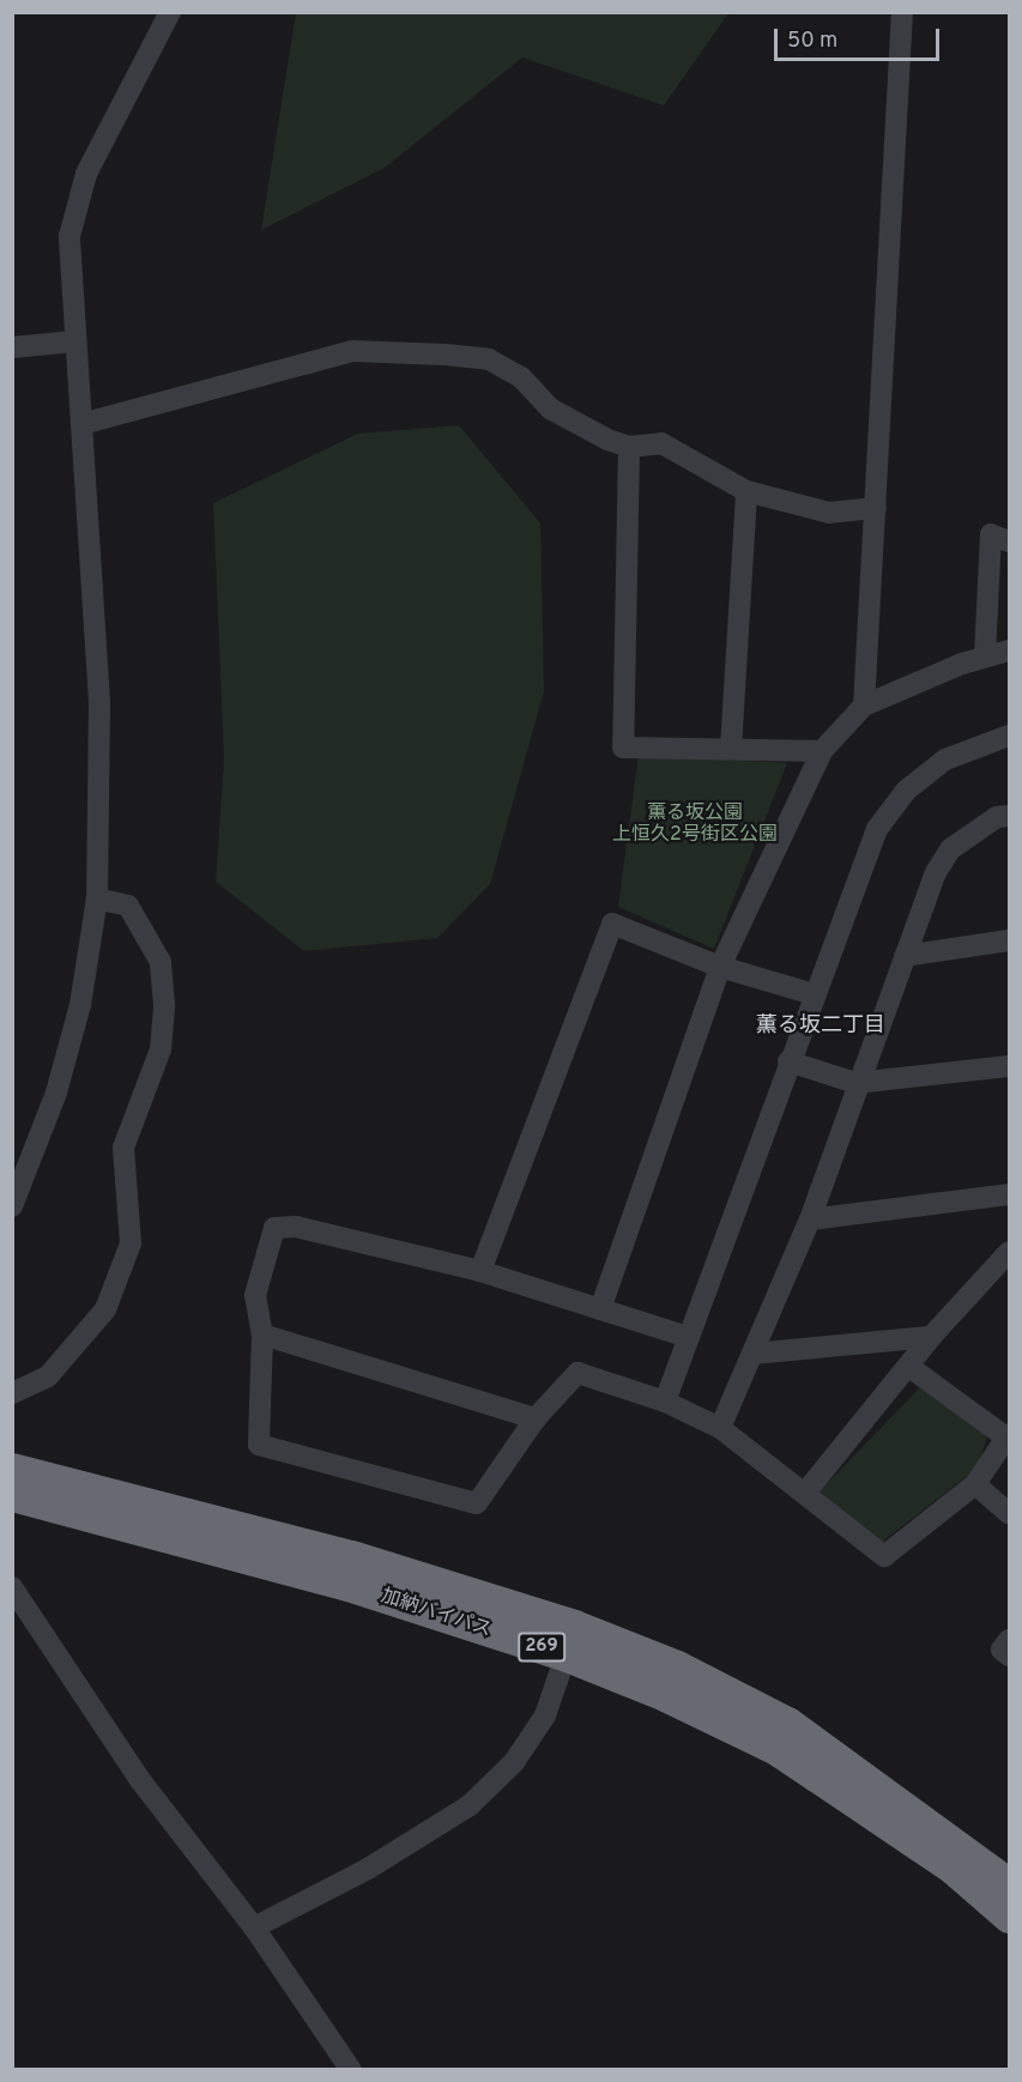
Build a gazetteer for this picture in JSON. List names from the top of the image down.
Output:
{
  "streets": {
    "highway": ["加納バイパス", "269"]
  },
  "districts": ["薫る坂二丁目"],
  "parks": ["薫る坂公園 上恒久2号街区公園"],
  "scale_bar": "50 m"
}
